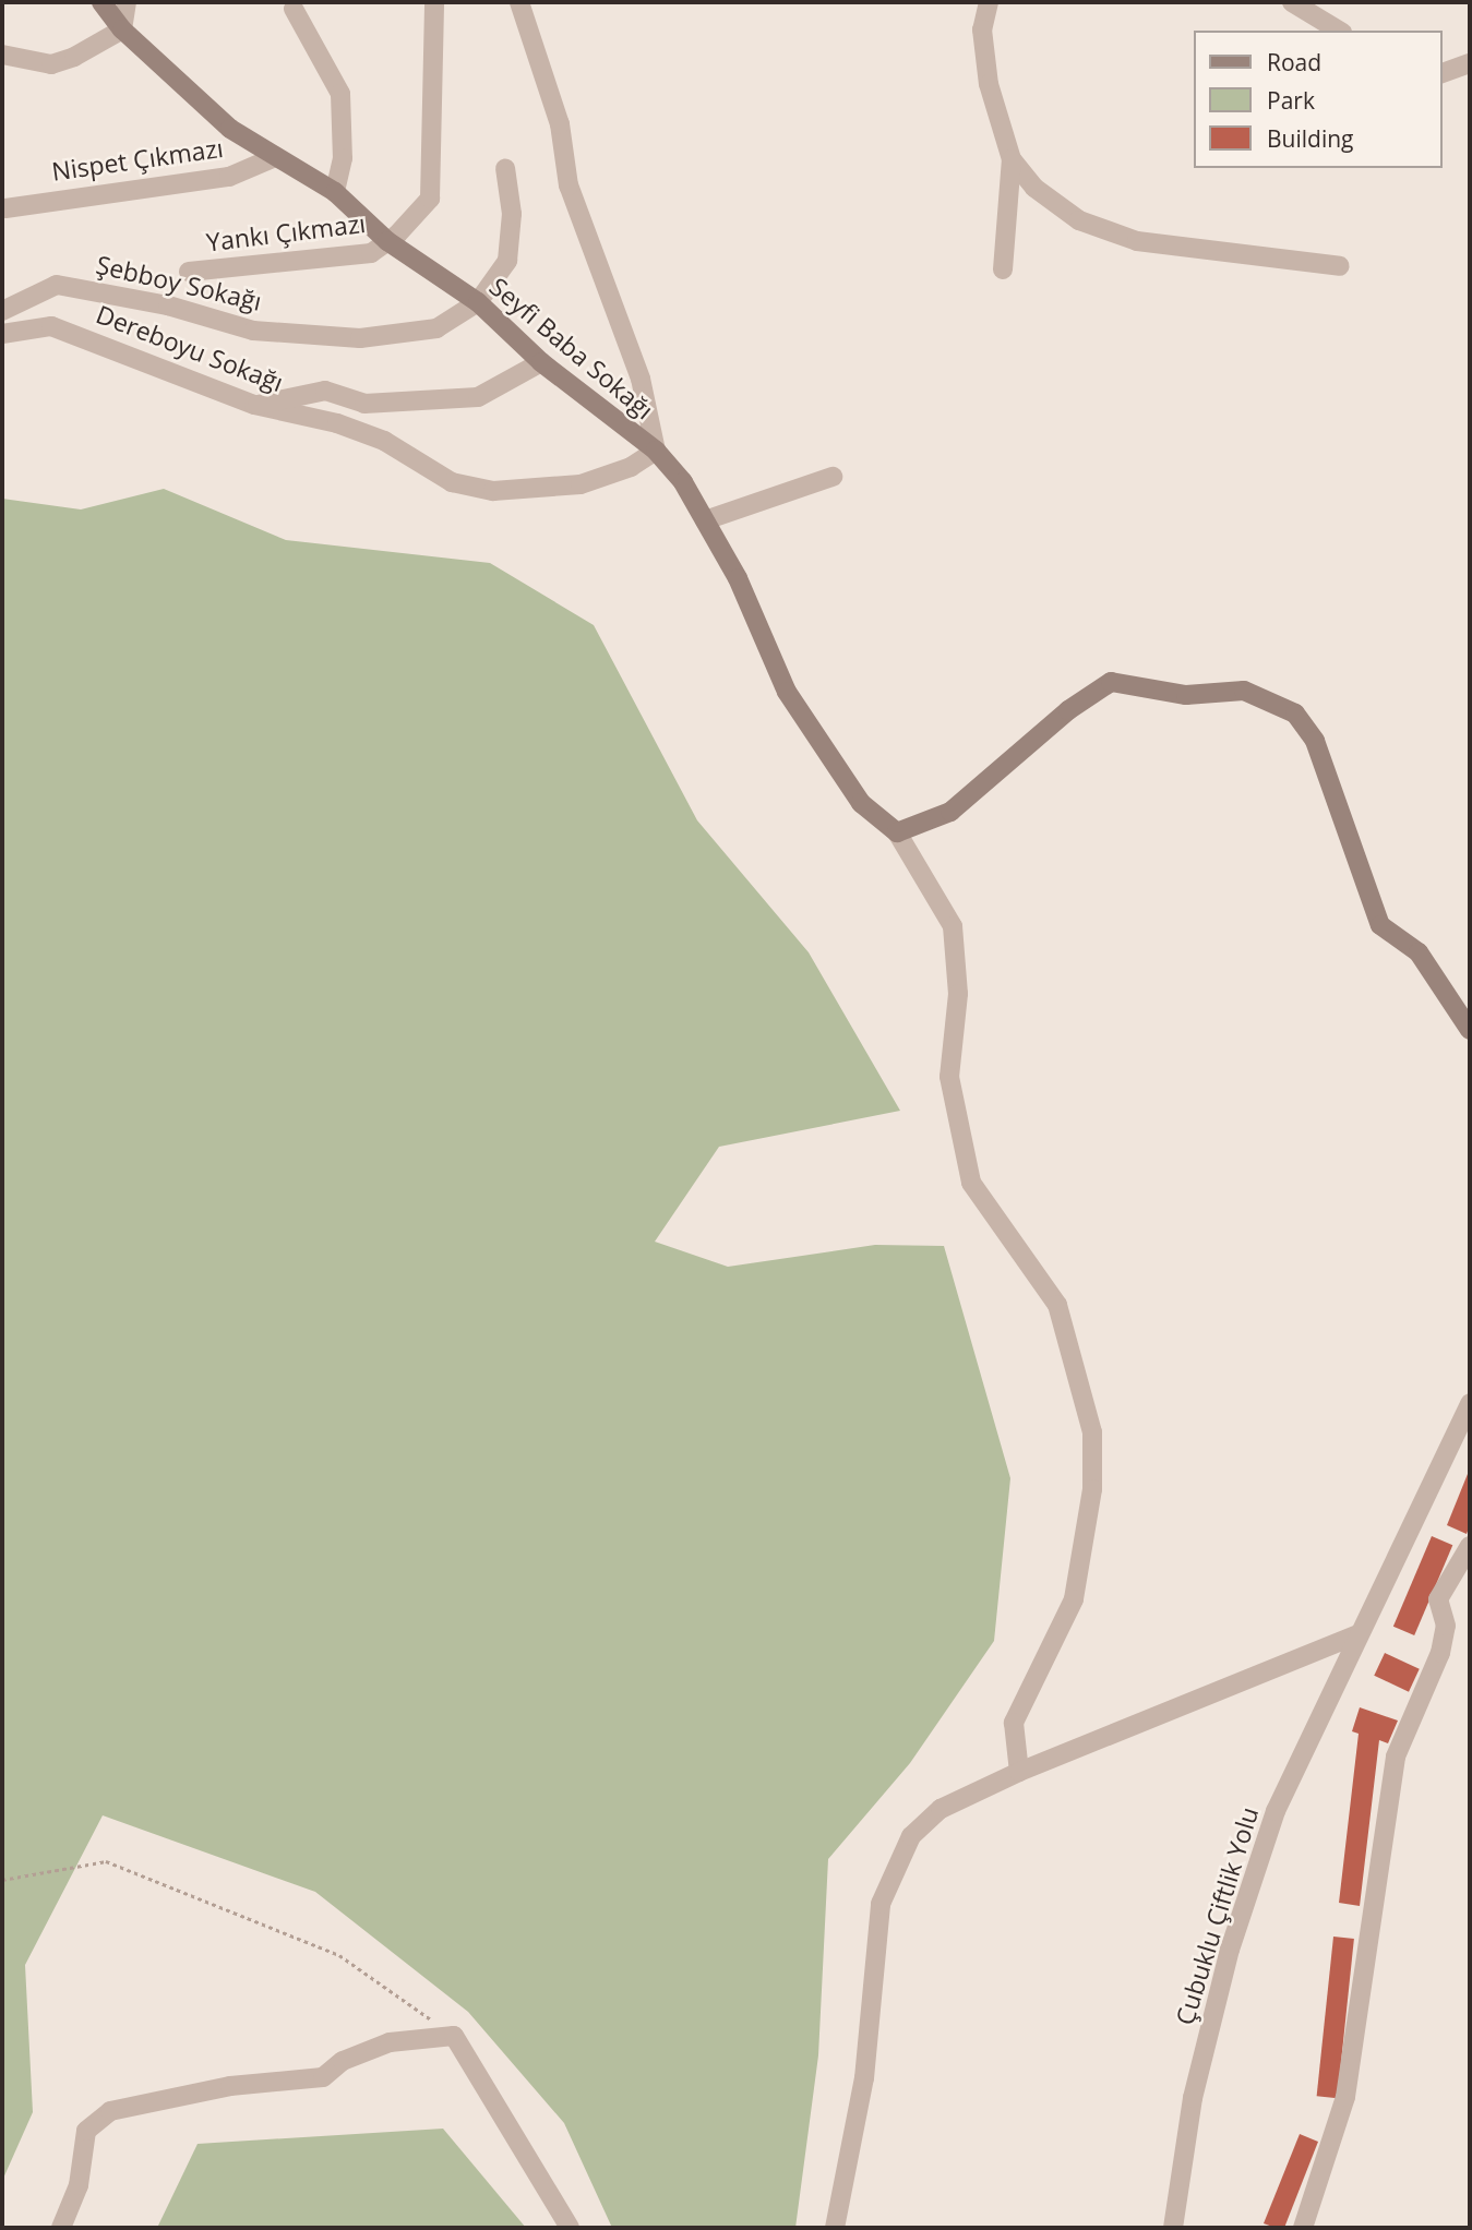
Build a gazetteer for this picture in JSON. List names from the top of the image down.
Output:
{
  "streets": {
    "street": [
      "Nispet Çıkmazı",
      "Yankı Çıkmazı",
      "Şebboy Sokağı",
      "Dereboyu Sokağı",
      "Seyfi Baba Sokağı",
      "Çubuklu Çiftlik Yolu"
    ]
  },
  "crossings": [
    ["Nispet Çıkmazı", "Seyfi Baba Sokağı"],
    ["Yankı Çıkmazı", "Seyfi Baba Sokağı"],
    ["Şebboy Sokağı", "Seyfi Baba Sokağı"],
    ["Dereboyu Sokağı", "Seyfi Baba Sokağı"]
  ],
  "legend": ["Road", "Park", "Building"]
}
